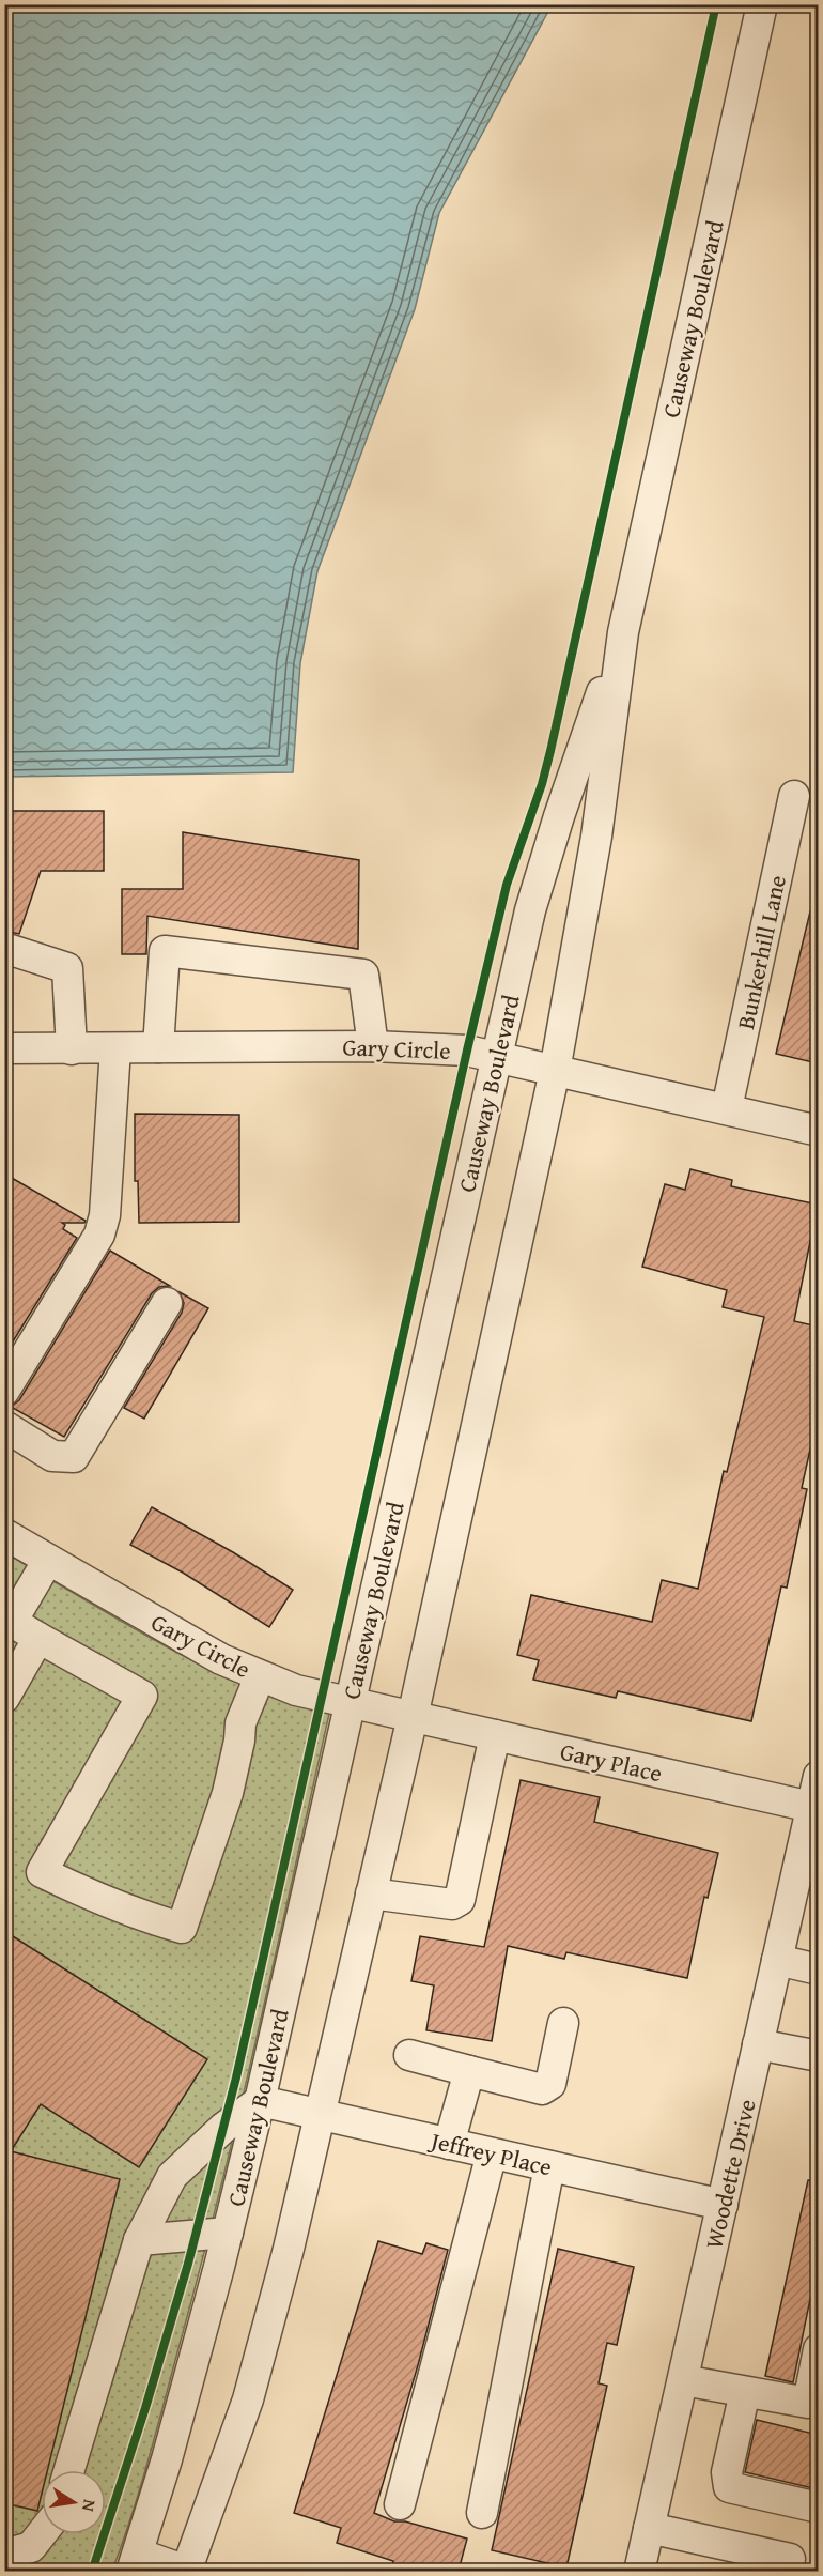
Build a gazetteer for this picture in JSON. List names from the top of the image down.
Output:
{
  "streets": {
    "street": [
      "Causeway Boulevard",
      "Bunkerhill Lane",
      "Gary Circle",
      "Gary Place",
      "Jeffrey Place",
      "Woodette Drive"
    ]
  },
  "crossings": [
    ["Causeway Boulevard", "Gary Circle"],
    ["Causeway Boulevard", "Gary Place"],
    ["Causeway Boulevard", "Jeffrey Place"],
    ["Bunkerhill Lane", "Gary Circle"],
    ["Gary Circle", "Gary Place"],
    ["Gary Place", "Woodette Drive"],
    ["Jeffrey Place", "Woodette Drive"]
  ],
  "north": "right"
}
